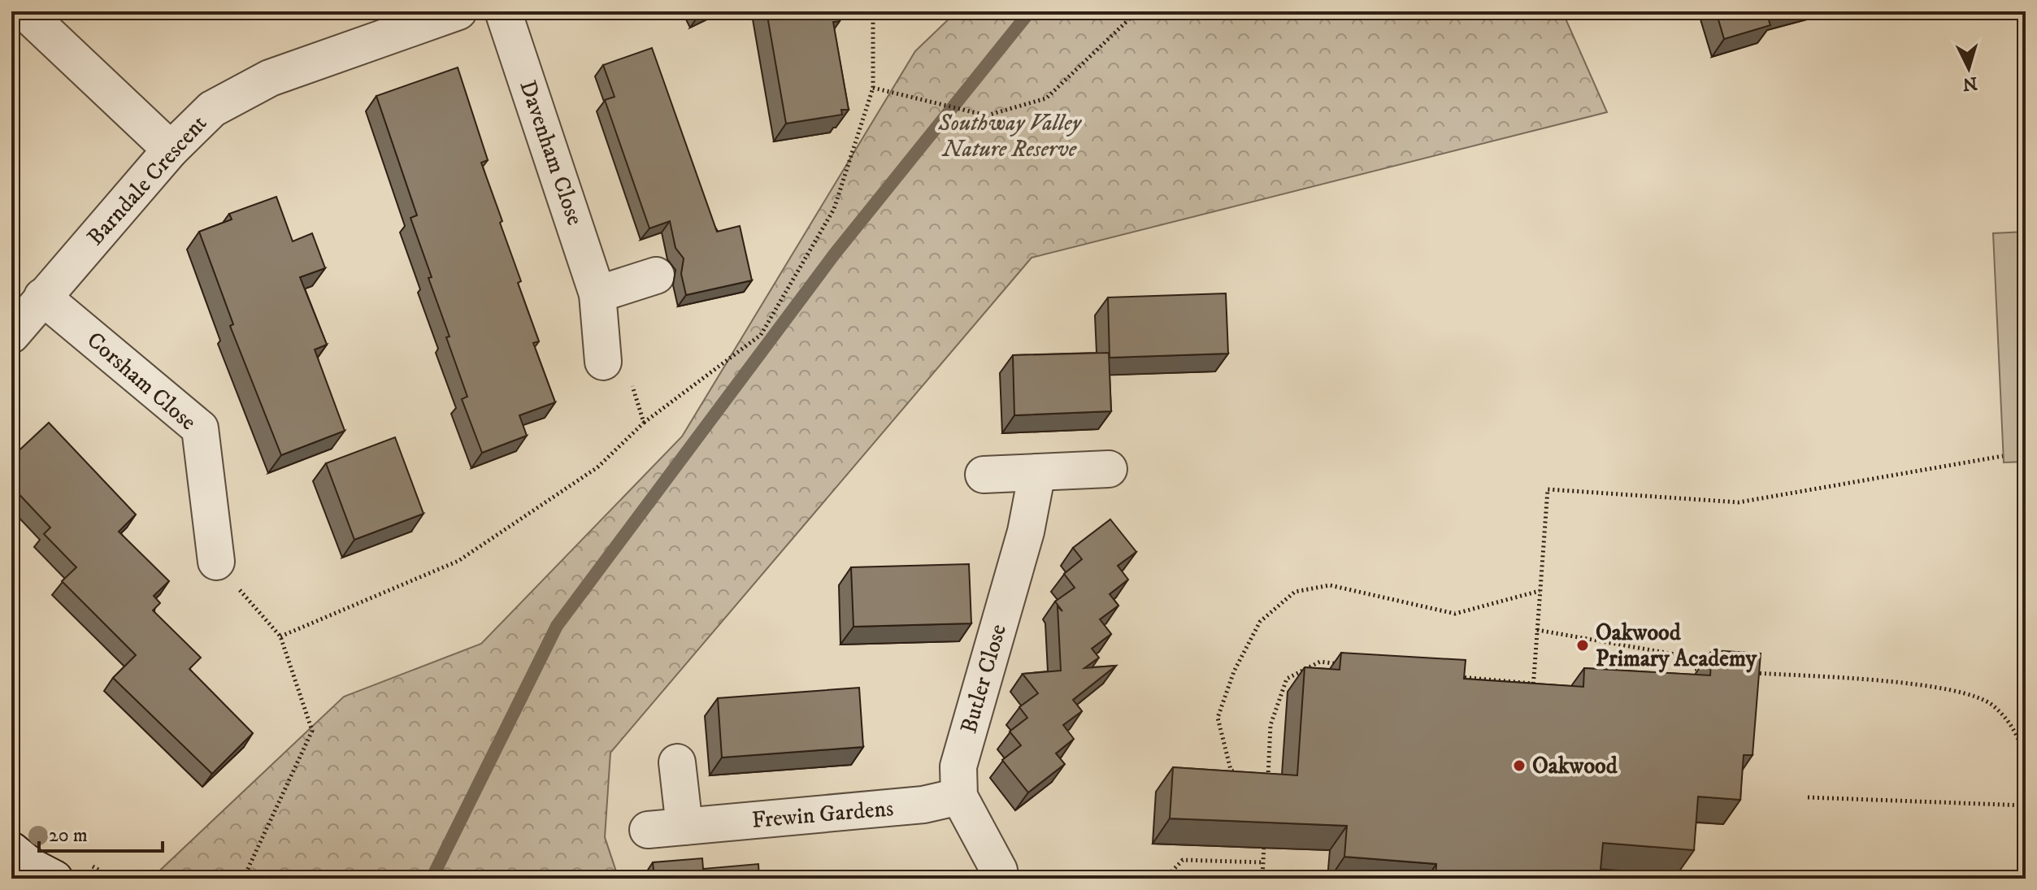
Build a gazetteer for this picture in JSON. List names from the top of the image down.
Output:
{
  "streets": {
    "street": [
      "Davenham Close",
      "Barndale Crescent",
      "Corsham Close",
      "Butler Close",
      "Frewin Gardens"
    ]
  },
  "crossings": [
    ["Barndale Crescent", "Corsham Close"],
    ["Butler Close", "Frewin Gardens"]
  ],
  "parks": ["Southway Valley Nature Reserve"],
  "places": ["Oakwood Primary Academy", "Oakwood"],
  "scale_bar": "20 m",
  "north": "bottom"
}
